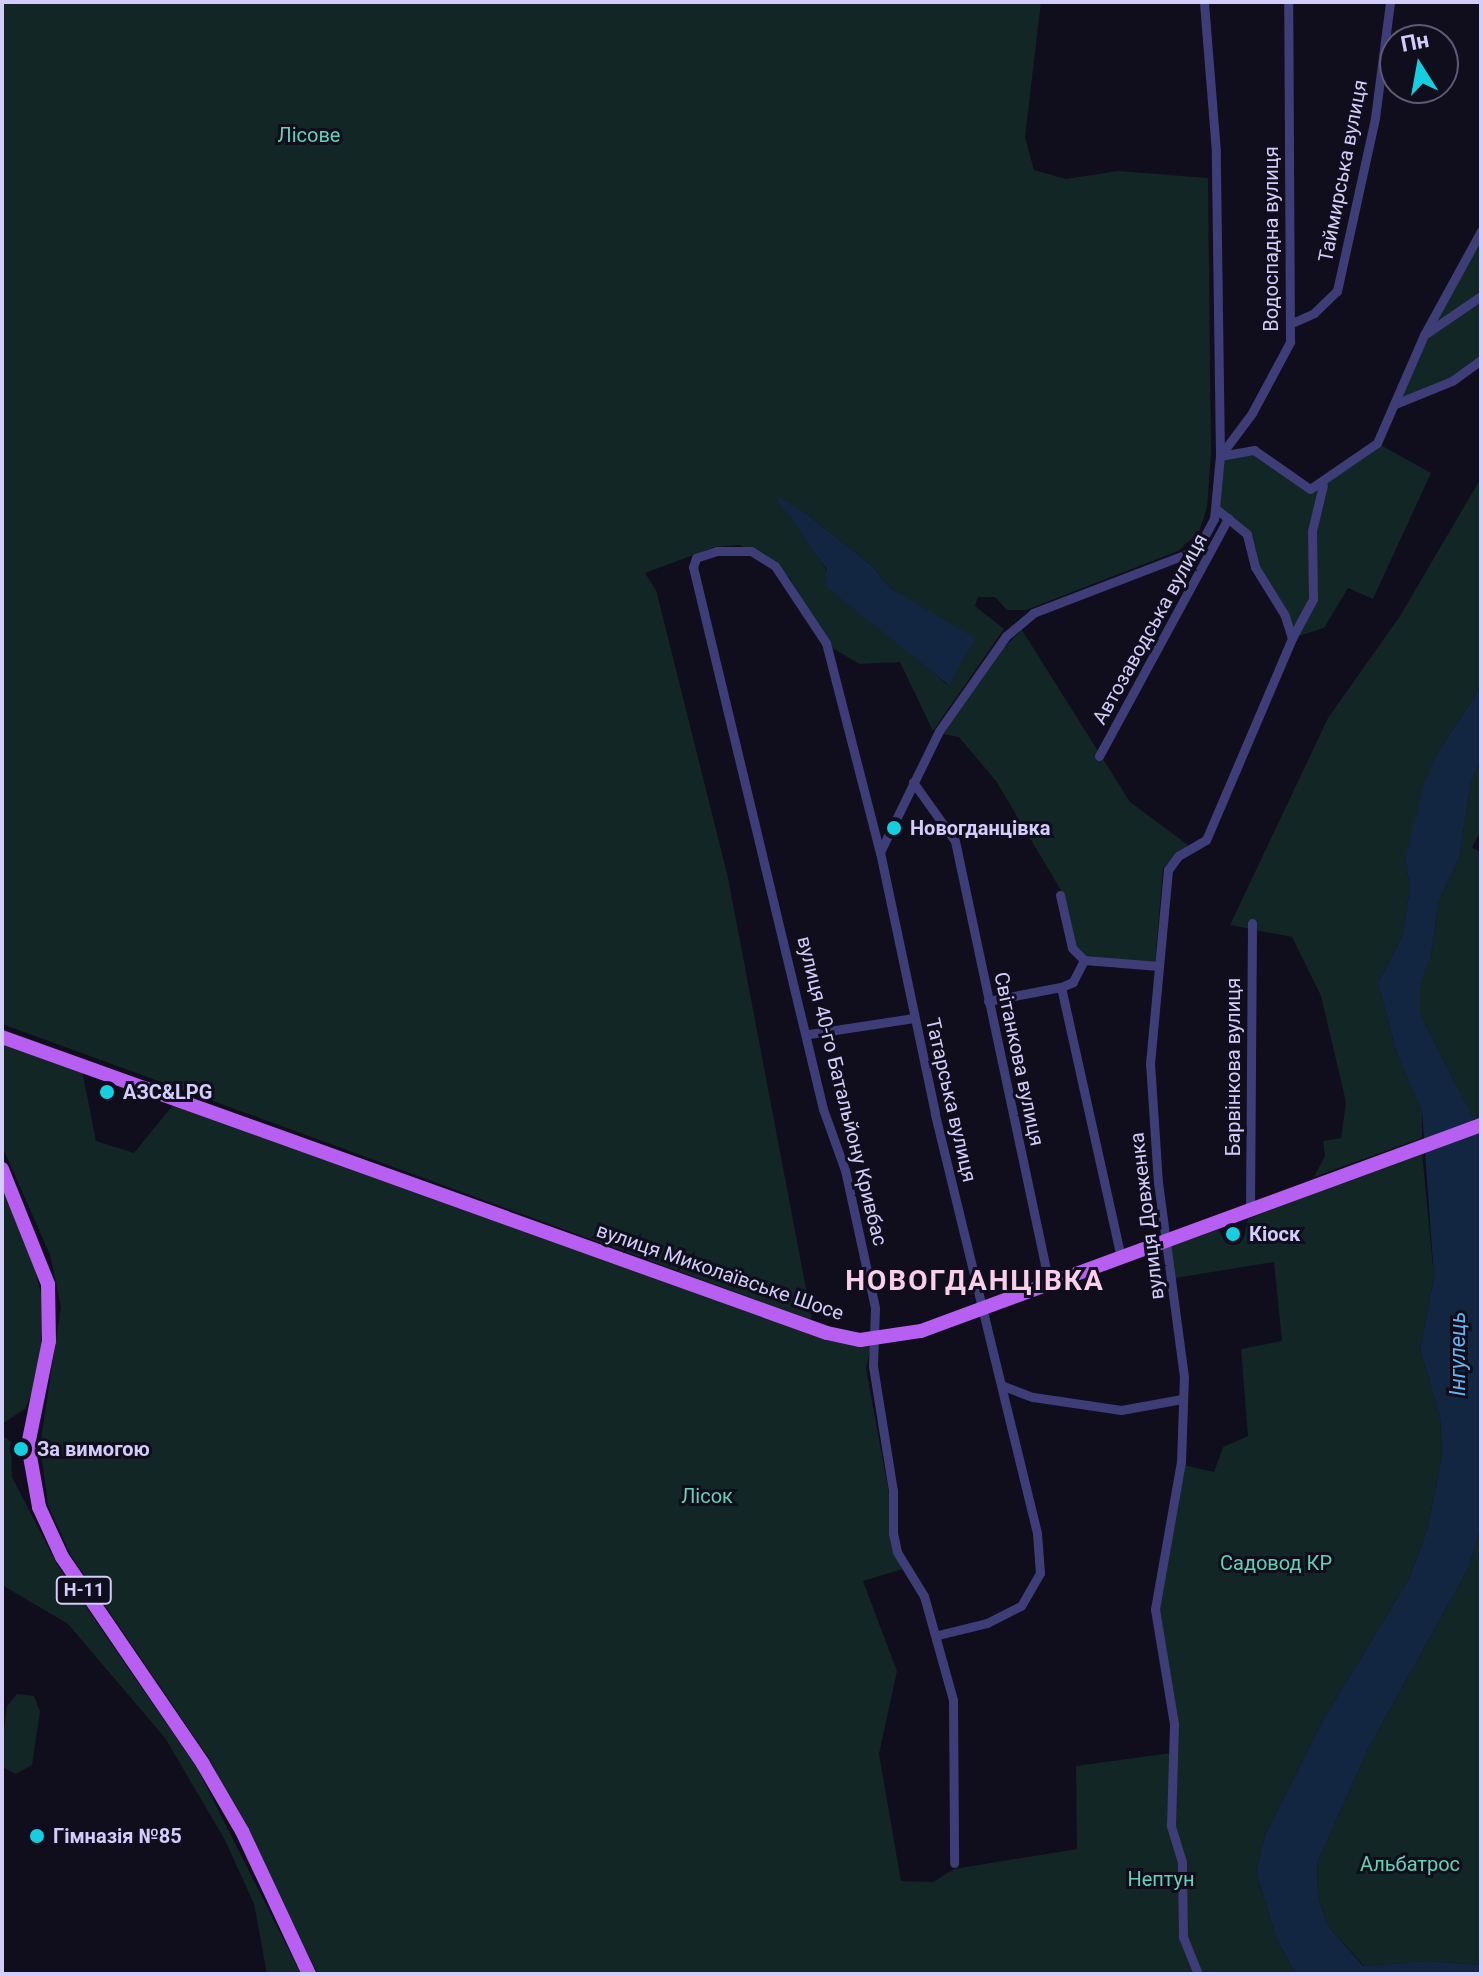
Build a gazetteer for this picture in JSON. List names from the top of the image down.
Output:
{
  "streets": {
    "main road": ["вулиця Миколаївське Шосе", "Н-11"],
    "street": [
      "Таймирська вулиця",
      "Водоспадна вулиця",
      "Автозаводська вулиця",
      "Світанкова вулиця",
      "Барвінкова вулиця",
      "вулиця 40-го Батальйону Кривбас",
      "Татарська вулиця",
      "вулиця Довженка"
    ]
  },
  "crossings": [
    ["Таймирська вулиця", "Водоспадна вулиця"],
    ["Світанкова вулиця", "вулиця Миколаївське Шосе"],
    ["Барвінкова вулиця", "вулиця Миколаївське Шосе"],
    ["вулиця 40-го Батальйону Кривбас", "Татарська вулиця"],
    ["вулиця 40-го Батальйону Кривбас", "вулиця Миколаївське Шосе"],
    ["Татарська вулиця", "вулиця Миколаївське Шосе"],
    ["вулиця Довженка", "вулиця Миколаївське Шосе"]
  ],
  "districts": ["НОВОГДАНЦІВКА"],
  "water": ["Інгулець"],
  "parks": [
    "Лісове",
    "Лісок",
    "Садовод КР",
    "Альбатрос",
    "Нептун"
  ],
  "places": [
    "Новогданцівка",
    "АЗС&LPG",
    "Кіоск",
    "За вимогою",
    "Гімназія №85"
  ],
  "north": "top"
}
